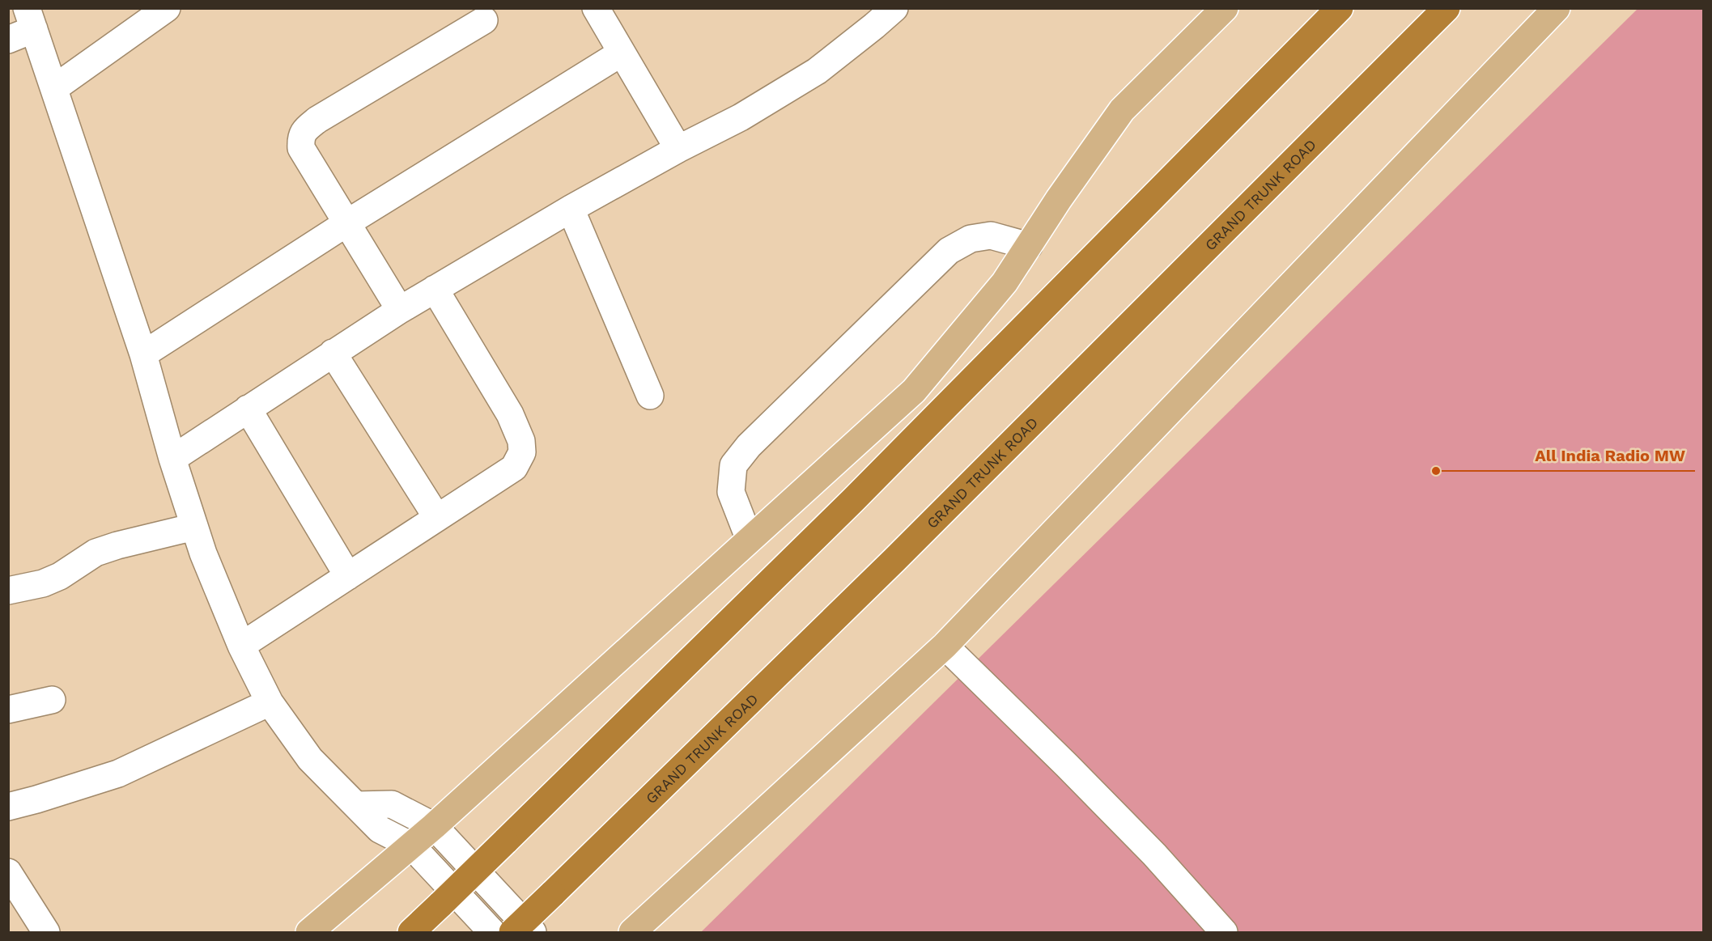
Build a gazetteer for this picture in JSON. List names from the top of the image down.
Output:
{
  "streets": {
    "highway": ["GRAND TRUNK ROAD"]
  },
  "places": ["All India Radio MW"]
}
